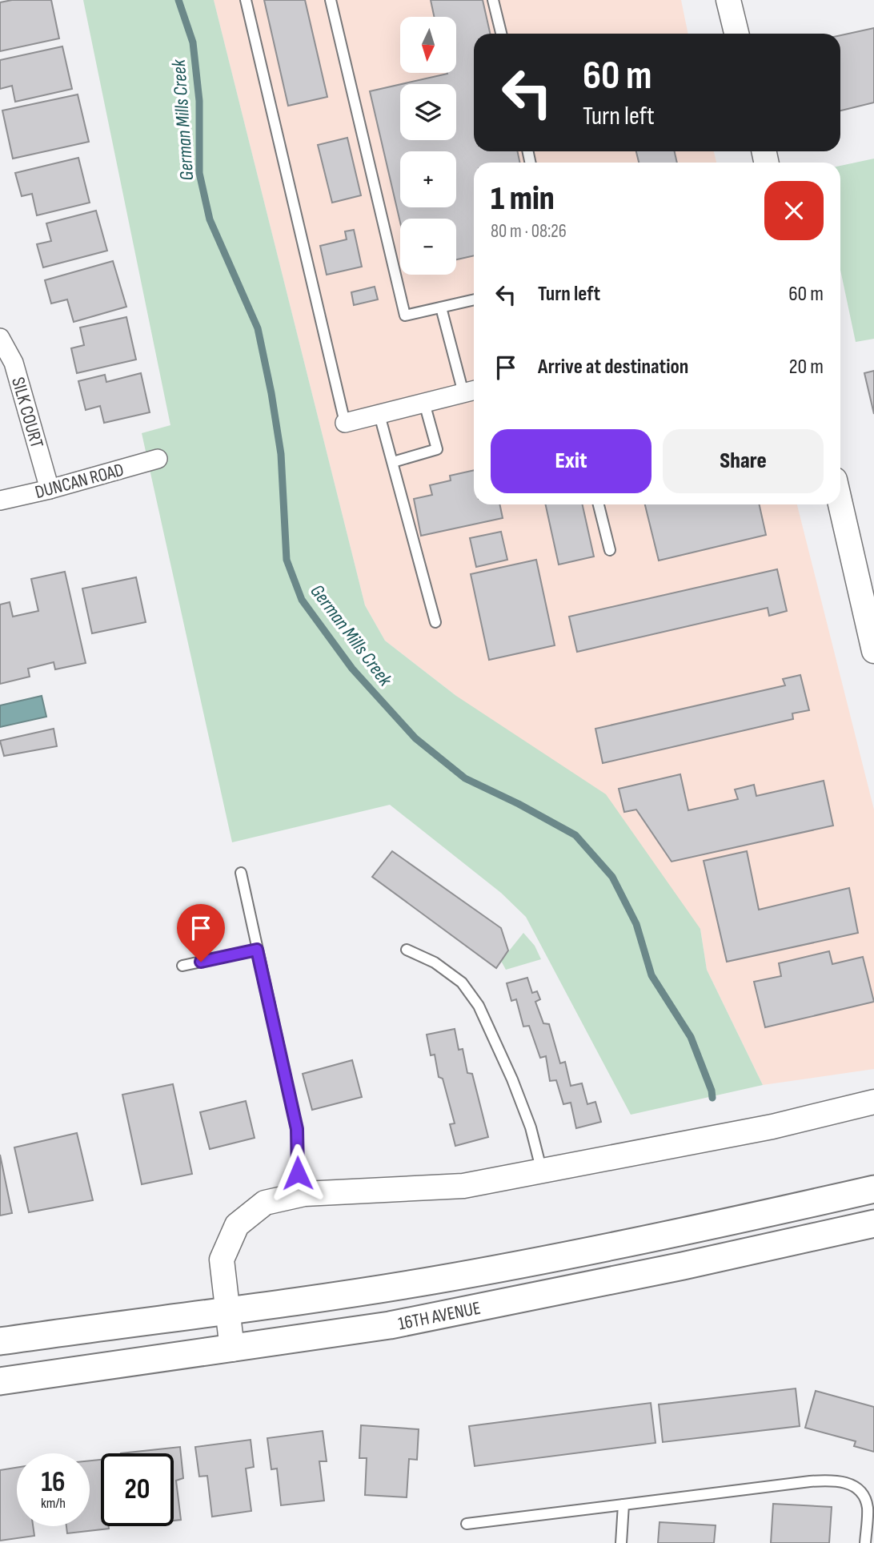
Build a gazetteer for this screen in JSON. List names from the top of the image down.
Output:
{
  "streets": {
    "main road": ["16TH AVENUE"],
    "street": ["SILK COURT", "DUNCAN ROAD"]
  },
  "crossings": [
    ["SILK COURT", "DUNCAN ROAD"]
  ],
  "water": ["German Mills Creek"],
  "north": "bottom",
  "page": {
    "map_buttons": ["+", "−"],
    "turn": ["60 m", "Turn left"],
    "heading": ["1 min", "80 m · 08:26"],
    "list": [
      {
        "name": "Turn left",
        "value": "60 m"
      },
      {
        "name": "Arrive at destination",
        "value": "20 m"
      }
    ],
    "buttons": ["Exit", "Share"],
    "speed": "16 km/h",
    "limit": "20"
  }
}
